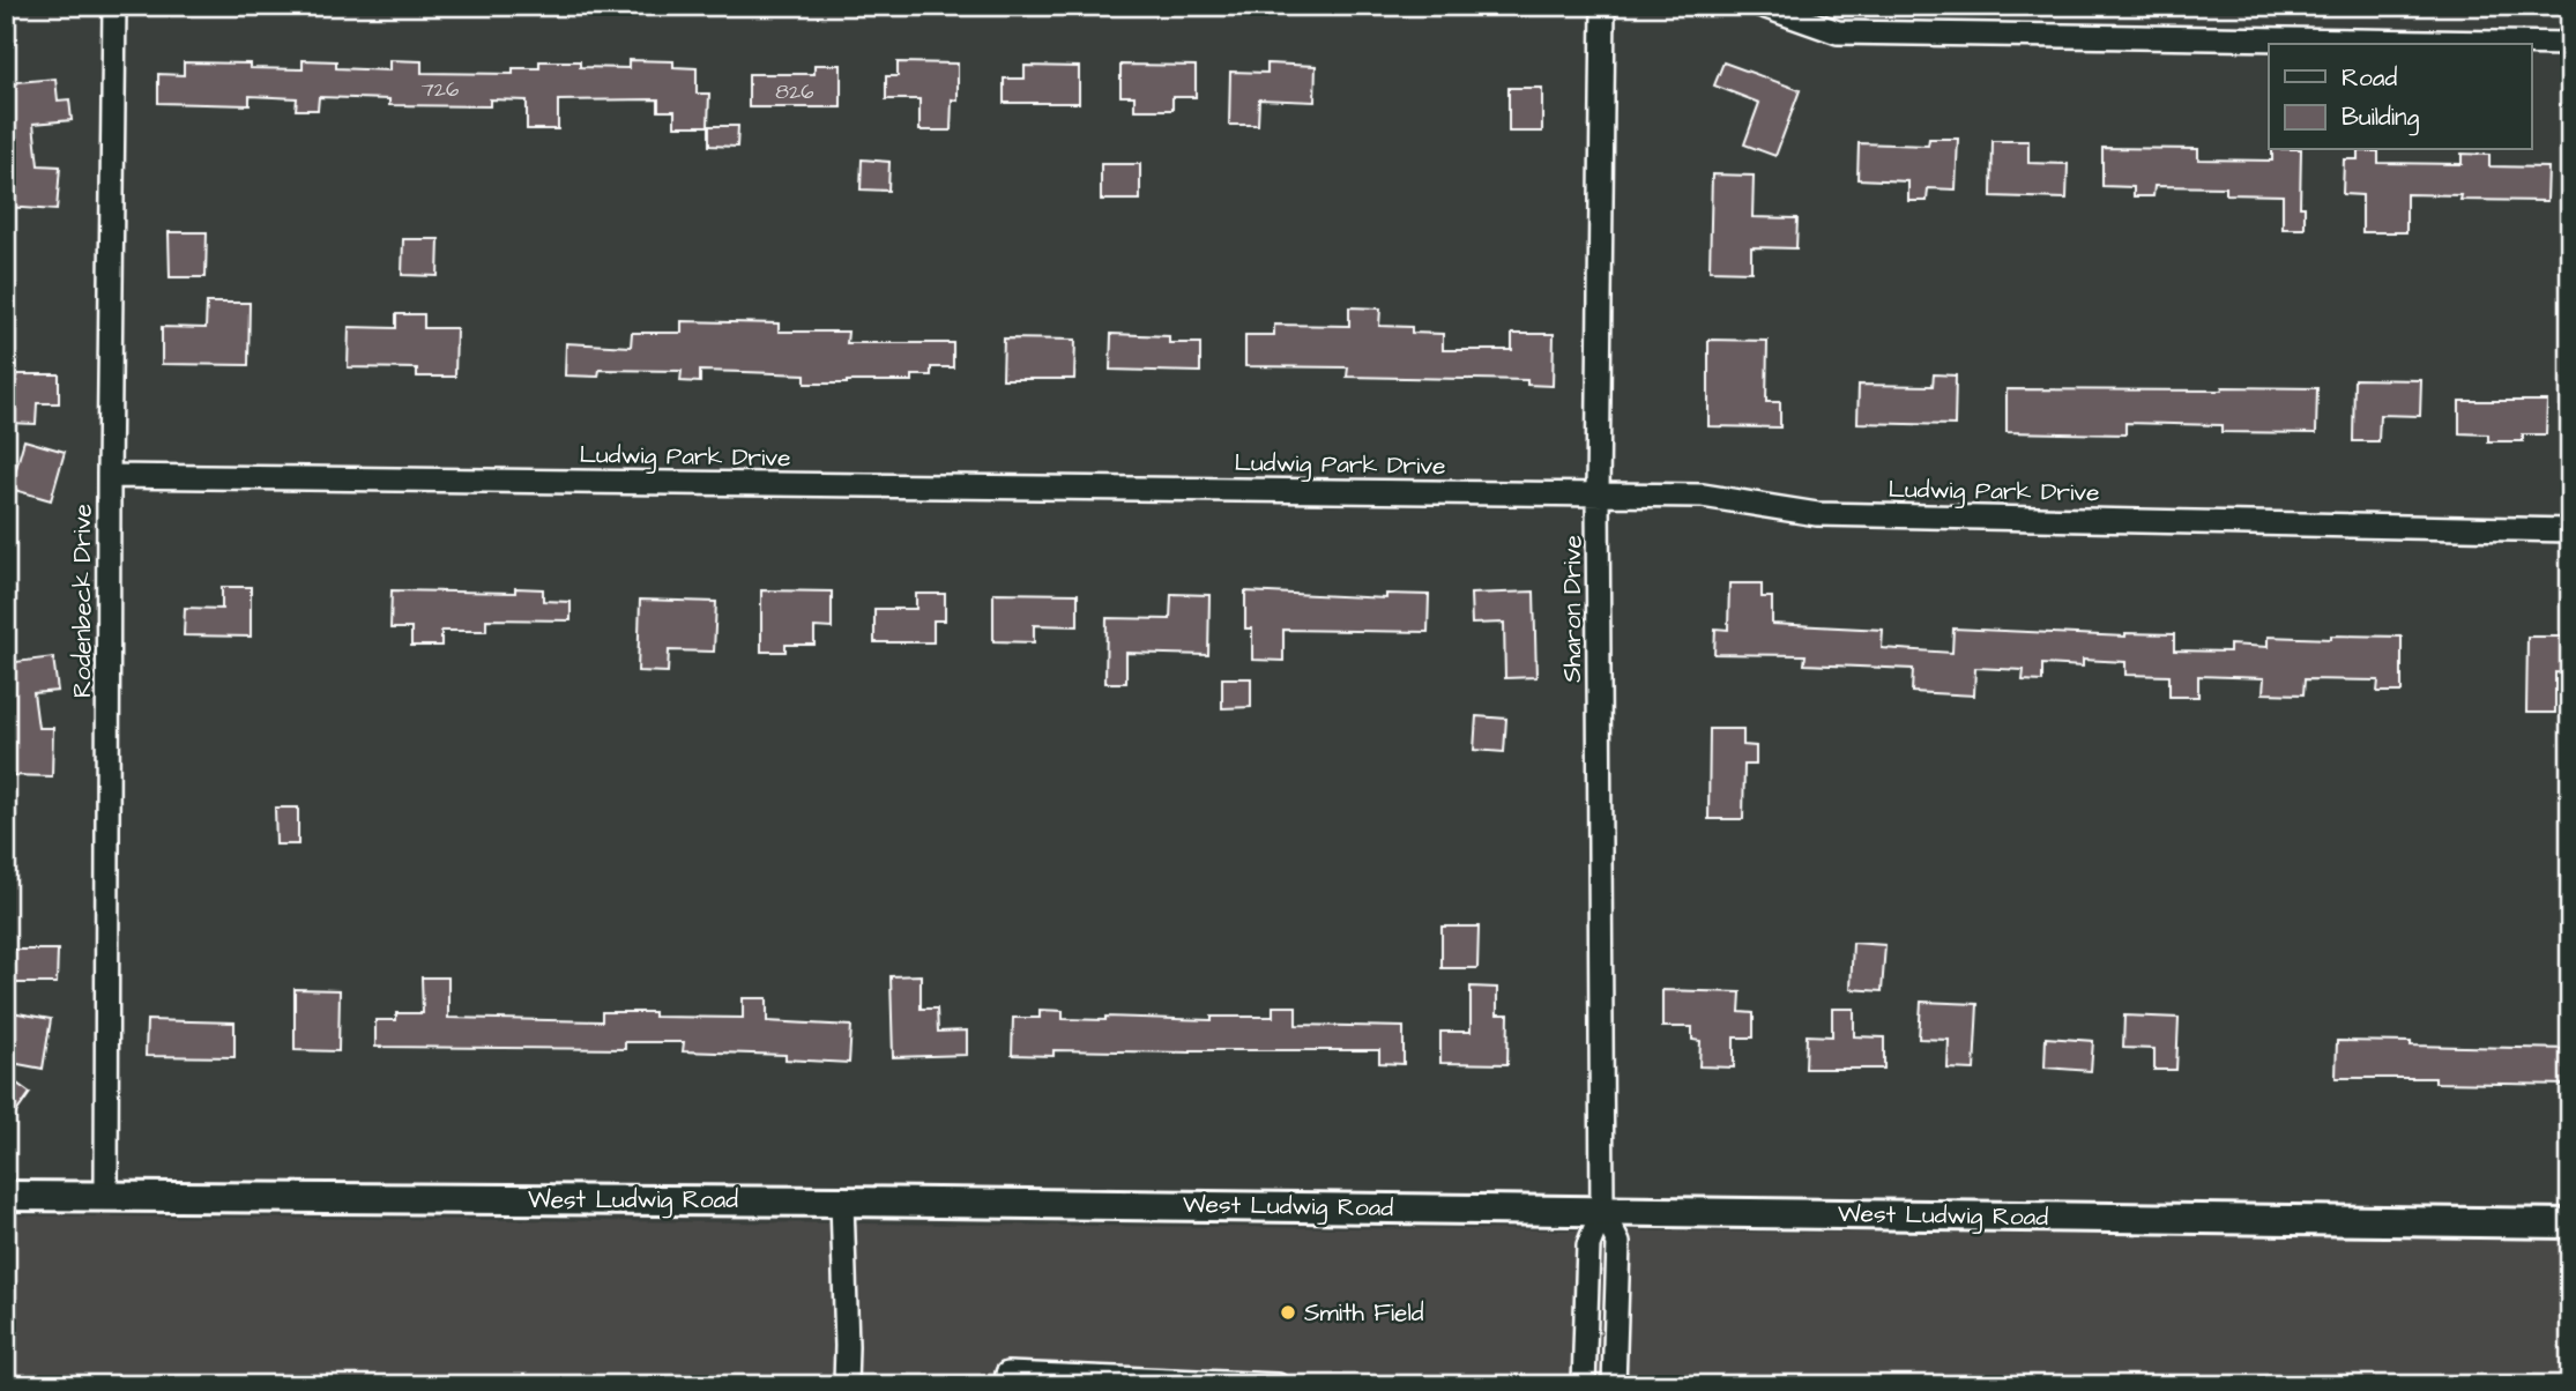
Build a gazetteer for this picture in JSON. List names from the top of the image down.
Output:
{
  "streets": {
    "main road": ["West Ludwig Road"],
    "street": ["Ludwig Park Drive", "Rodenbeck Drive", "Sharon Drive"]
  },
  "crossings": [
    ["Ludwig Park Drive", "Rodenbeck Drive"],
    ["Ludwig Park Drive", "Sharon Drive"],
    ["Rodenbeck Drive", "West Ludwig Road"],
    ["Sharon Drive", "West Ludwig Road"]
  ],
  "places": ["Smith Field"],
  "house_numbers": ["726", "826"],
  "legend": ["Road", "Building"]
}
